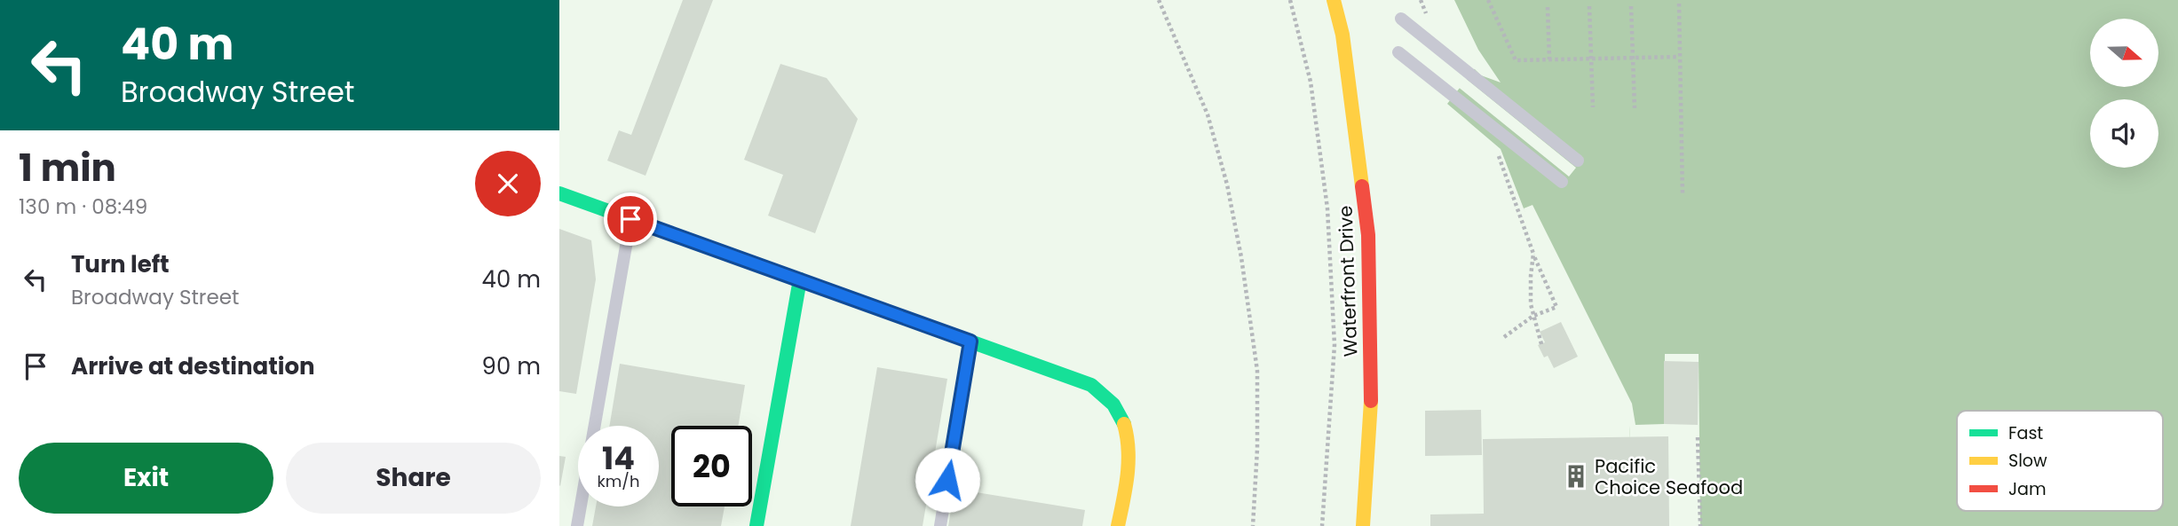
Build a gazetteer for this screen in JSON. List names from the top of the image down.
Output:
{
  "streets": {
    "street": ["Waterfront Drive"]
  },
  "places": {
    "building": ["Pacific Choice Seafood"]
  },
  "legend": ["Fast", "Slow", "Jam"],
  "north": "right",
  "page": {
    "turn": ["40 m", "Broadway Street"],
    "heading": ["1 min", "130 m · 08:49"],
    "list": [
      {
        "name": "Turn left",
        "note": "Broadway Street",
        "value": "40 m"
      },
      {
        "name": "Arrive at destination",
        "value": "90 m"
      }
    ],
    "speed": "14 km/h",
    "limit": "20",
    "buttons": ["Exit", "Share"]
  }
}
